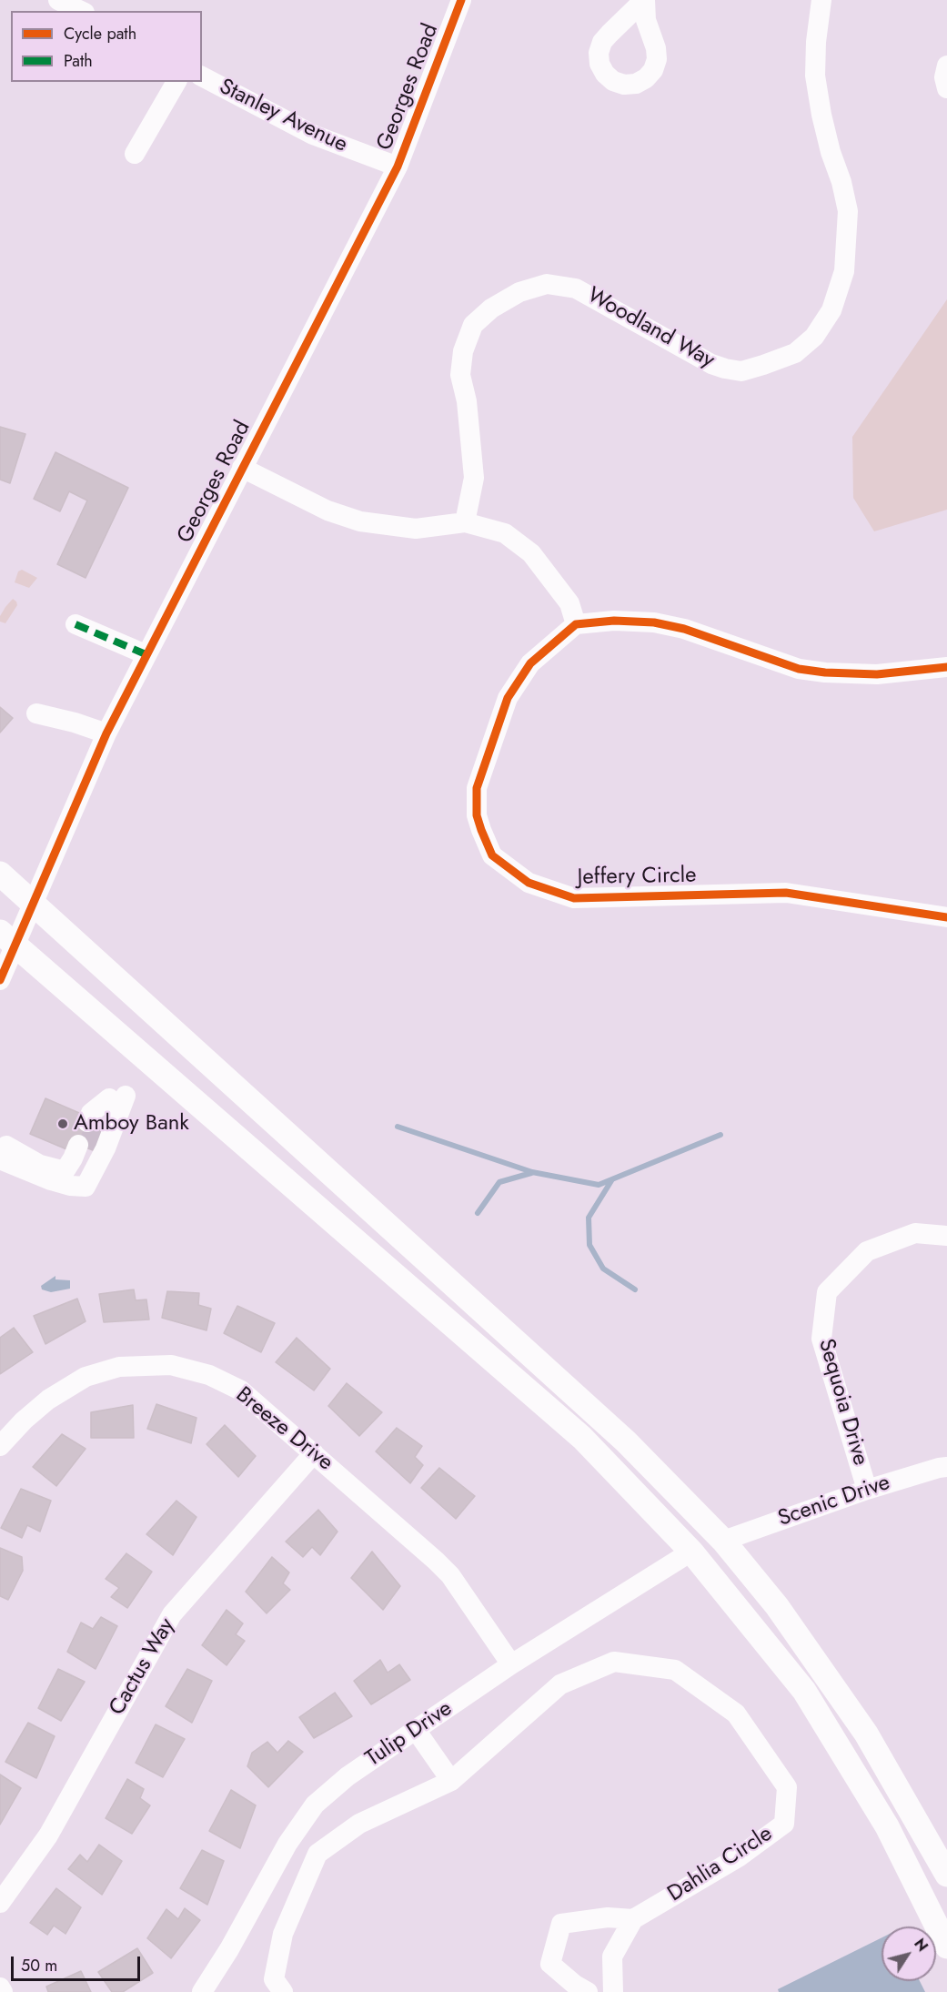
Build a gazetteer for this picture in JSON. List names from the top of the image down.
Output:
{
  "streets": {
    "street": [
      "Georges Road",
      "Stanley Avenue",
      "Woodland Way",
      "Jeffery Circle",
      "Sequoia Drive",
      "Breeze Drive",
      "Scenic Drive",
      "Cactus Way",
      "Tulip Drive",
      "Dahlia Circle"
    ]
  },
  "crossings": [
    ["Georges Road", "Stanley Avenue"],
    ["Sequoia Drive", "Scenic Drive"],
    ["Breeze Drive", "Cactus Way"],
    ["Breeze Drive", "Tulip Drive"]
  ],
  "places": ["Amboy Bank"],
  "legend": ["Cycle path", "Path"],
  "scale_bar": "50 m",
  "north": "top right"
}
